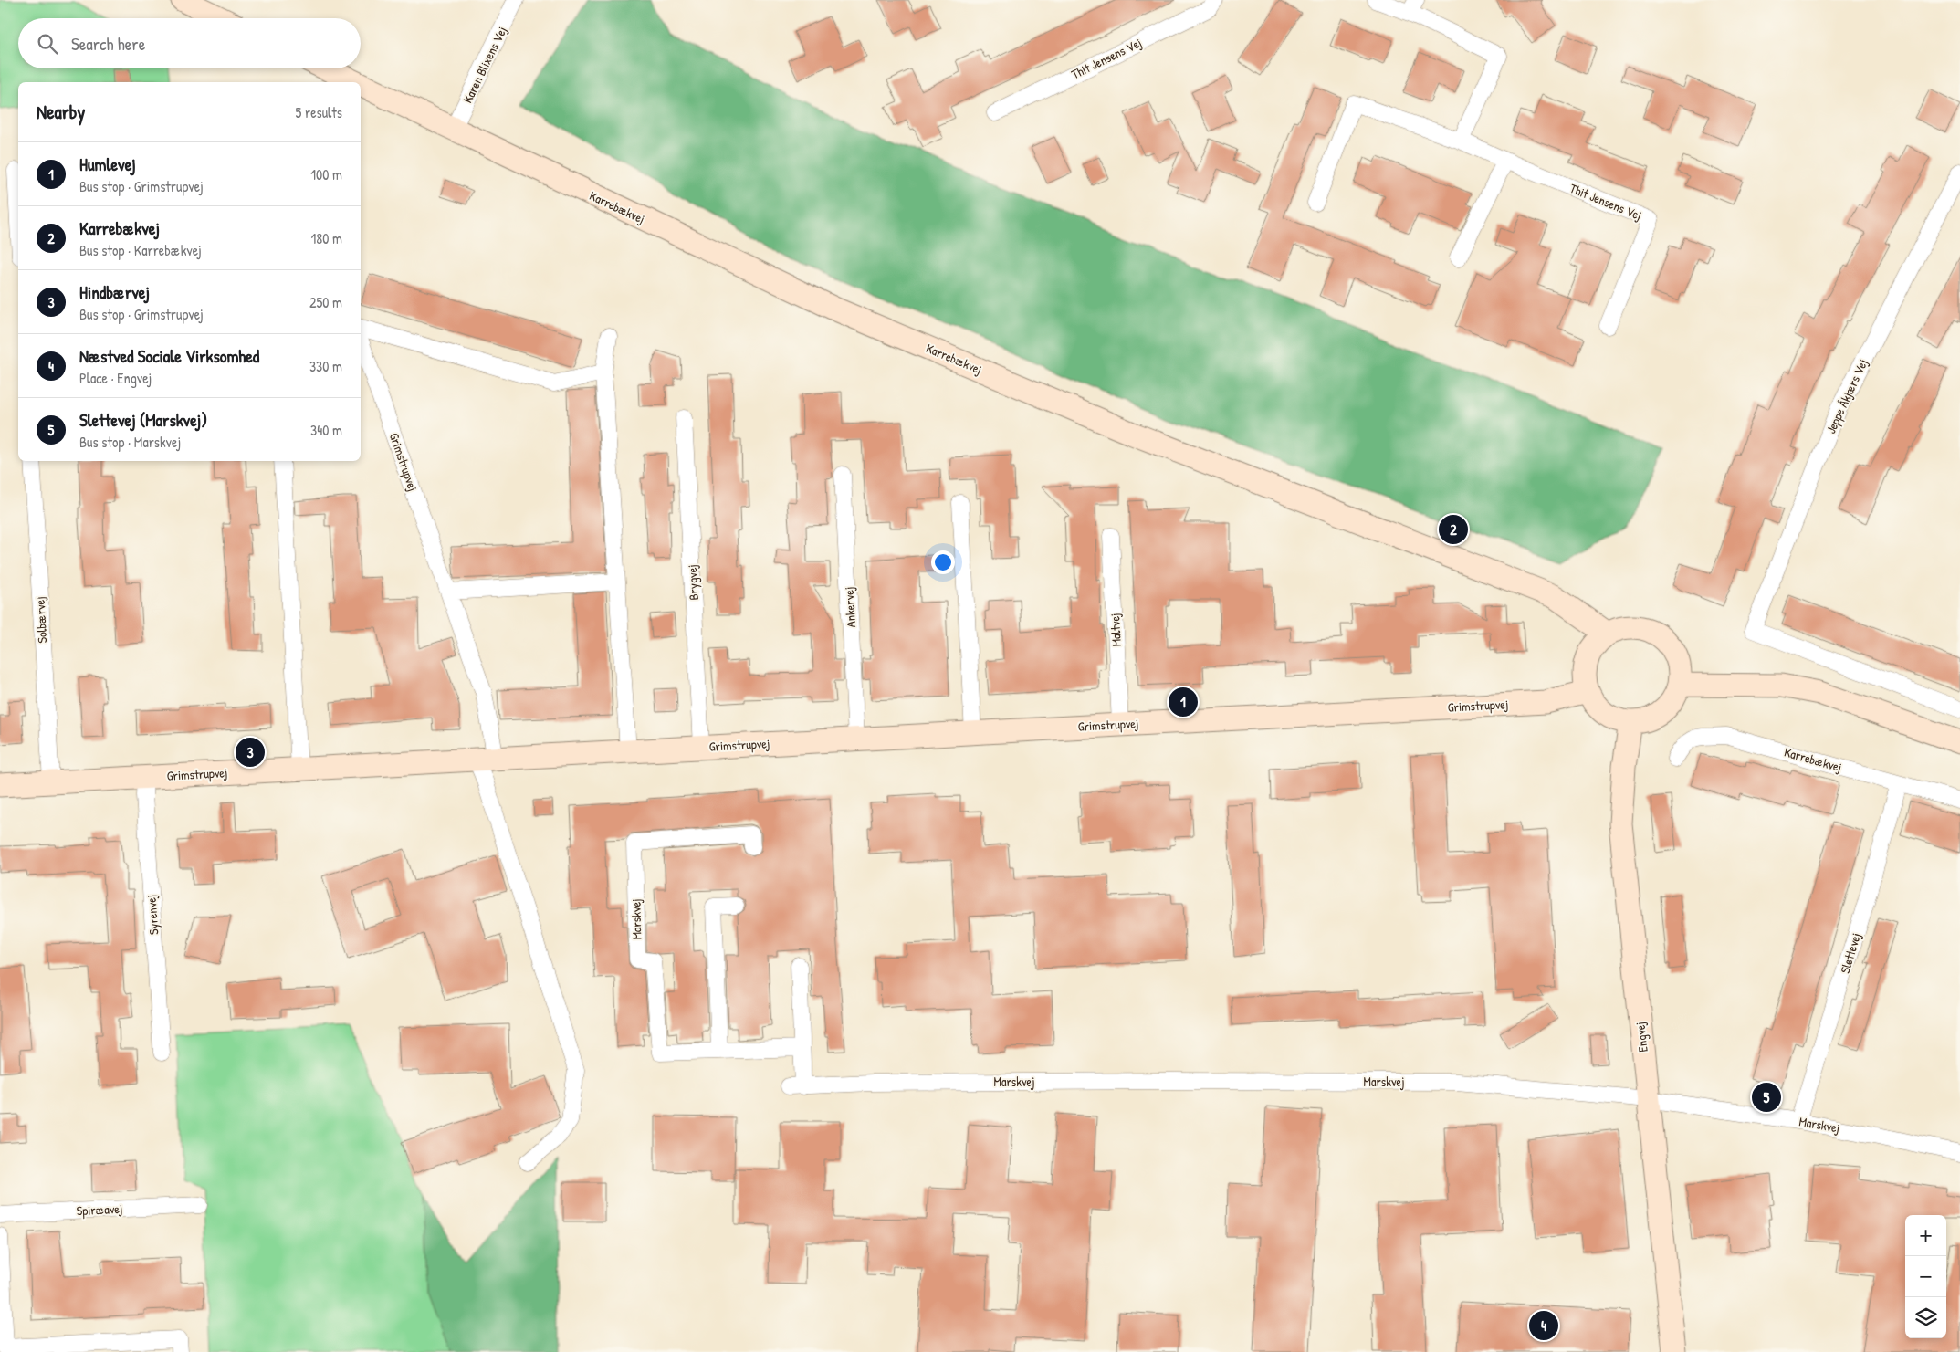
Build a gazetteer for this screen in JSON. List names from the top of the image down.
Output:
{
  "streets": {
    "street": [
      "Thit Jensens Vej",
      "Karen Blixens Vej",
      "Karrebækvej",
      "Jeppe Åkjærs Vej",
      "Grimstrupvej",
      "Brygvej",
      "Ankervej",
      "Solbærvej",
      "Maltvej",
      "Syrenvej",
      "Marskvej",
      "Slettevej",
      "Engvej",
      "Spiræavej"
    ]
  },
  "crossings": [
    ["Karen Blixens Vej", "Karrebækvej"],
    ["Karrebækvej", "Grimstrupvej"],
    ["Karrebækvej", "Slettevej"],
    ["Karrebækvej", "Engvej"],
    ["Grimstrupvej", "Brygvej"],
    ["Grimstrupvej", "Ankervej"],
    ["Grimstrupvej", "Solbærvej"],
    ["Grimstrupvej", "Maltvej"],
    ["Grimstrupvej", "Syrenvej"],
    ["Grimstrupvej", "Engvej"],
    ["Marskvej", "Slettevej"],
    ["Marskvej", "Engvej"]
  ],
  "page": {
    "search": "Search here",
    "heading": ["Nearby", "5 results"],
    "list": [
      {
        "mark": "1",
        "name": "Humlevej",
        "note": "Bus stop · Grimstrupvej",
        "value": "100 m"
      },
      {
        "mark": "2",
        "name": "Karrebækvej",
        "note": "Bus stop · Karrebækvej",
        "value": "180 m"
      },
      {
        "mark": "3",
        "name": "Hindbærvej",
        "note": "Bus stop · Grimstrupvej",
        "value": "250 m"
      },
      {
        "mark": "4",
        "name": "Næstved Sociale Virksomhed",
        "note": "Place · Engvej",
        "value": "330 m"
      },
      {
        "mark": "5",
        "name": "Slettevej (Marskvej)",
        "note": "Bus stop · Marskvej",
        "value": "340 m"
      }
    ],
    "pins": [
      "2",
      "1",
      "3",
      "5",
      "4"
    ],
    "map_buttons": ["+", "−"]
  }
}
